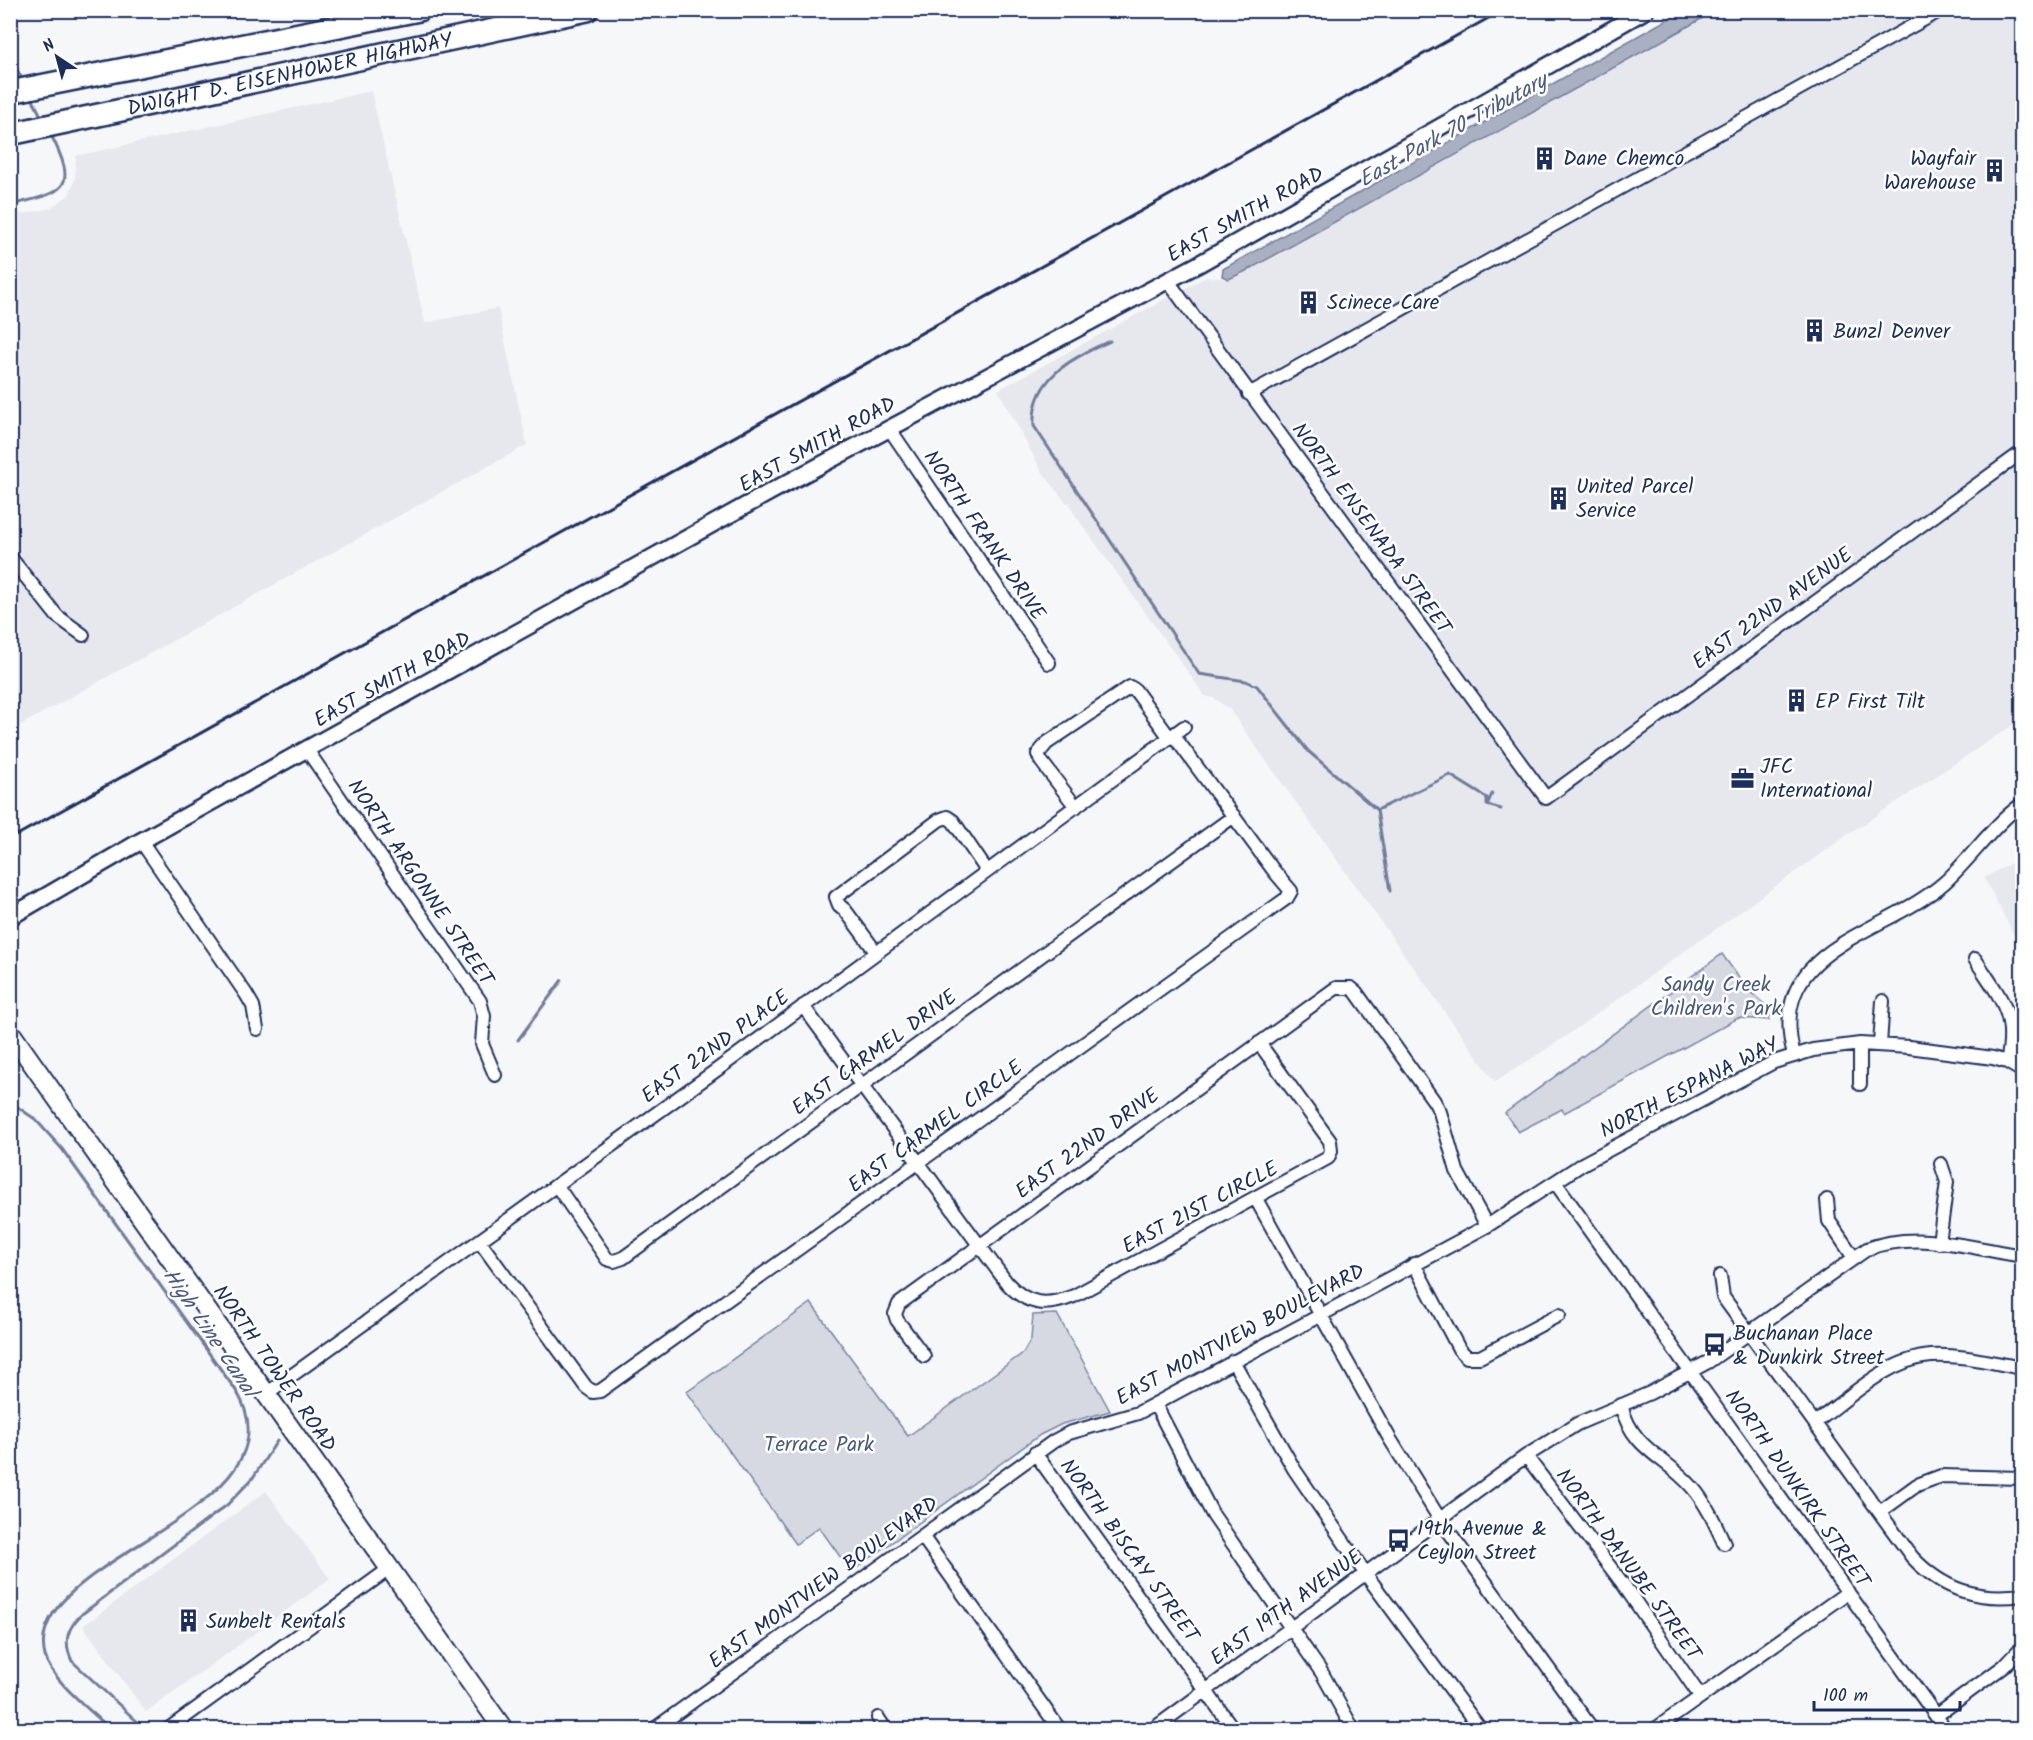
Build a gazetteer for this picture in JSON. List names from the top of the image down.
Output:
{
  "streets": {
    "highway": ["DWIGHT D. EISENHOWER HIGHWAY"],
    "main road": ["NORTH TOWER ROAD"],
    "street": [
      "EAST SMITH ROAD",
      "NORTH ENSENADA STREET",
      "NORTH FRANK DRIVE",
      "EAST 22ND AVENUE",
      "NORTH ARGONNE STREET",
      "EAST 22ND PLACE",
      "EAST CARMEL DRIVE",
      "NORTH ESPANA WAY",
      "EAST CARMEL CIRCLE",
      "EAST 22ND DRIVE",
      "EAST 21ST CIRCLE",
      "EAST MONTVIEW BOULEVARD",
      "NORTH DUNKIRK STREET",
      "NORTH BISCAY STREET",
      "NORTH DANUBE STREET",
      "EAST 19TH AVENUE"
    ]
  },
  "crossings": [
    ["EAST SMITH ROAD", "NORTH ENSENADA STREET"],
    ["EAST SMITH ROAD", "NORTH FRANK DRIVE"],
    ["EAST SMITH ROAD", "NORTH ARGONNE STREET"],
    ["NORTH ENSENADA STREET", "EAST 22ND AVENUE"],
    ["EAST 22ND PLACE", "EAST CARMEL DRIVE"],
    ["EAST 22ND PLACE", "EAST CARMEL CIRCLE"],
    ["EAST 22ND PLACE", "EAST 21ST CIRCLE"],
    ["EAST 22ND PLACE", "NORTH TOWER ROAD"],
    ["EAST CARMEL DRIVE", "EAST CARMEL CIRCLE"],
    ["EAST CARMEL DRIVE", "EAST 21ST CIRCLE"],
    ["NORTH ESPANA WAY", "EAST MONTVIEW BOULEVARD"],
    ["NORTH ESPANA WAY", "NORTH DUNKIRK STREET"],
    ["EAST CARMEL CIRCLE", "EAST 21ST CIRCLE"],
    ["EAST 22ND DRIVE", "EAST 21ST CIRCLE"],
    ["EAST 22ND DRIVE", "EAST MONTVIEW BOULEVARD"],
    ["EAST MONTVIEW BOULEVARD", "NORTH DUNKIRK STREET"],
    ["EAST MONTVIEW BOULEVARD", "NORTH BISCAY STREET"],
    ["NORTH DUNKIRK STREET", "EAST 19TH AVENUE"],
    ["NORTH BISCAY STREET", "EAST 19TH AVENUE"],
    ["NORTH DANUBE STREET", "EAST 19TH AVENUE"]
  ],
  "water": ["East Park 70 Tributary", "High Line Canal"],
  "parks": ["Sandy Creek Children's Park", "Terrace Park"],
  "places": {
    "building": [
      "Dane Chemco",
      "Wayfair Warehouse",
      "Scinece Care",
      "Bunzl Denver",
      "United Parcel Service",
      "EP First Tilt",
      "Sunbelt Rentals"
    ],
    "office": ["JFC International"],
    "bus stop": ["Buchanan Place & Dunkirk Street", "19th Avenue & Ceylon Street"]
  },
  "scale_bar": "100 m",
  "north": "top left"
}
